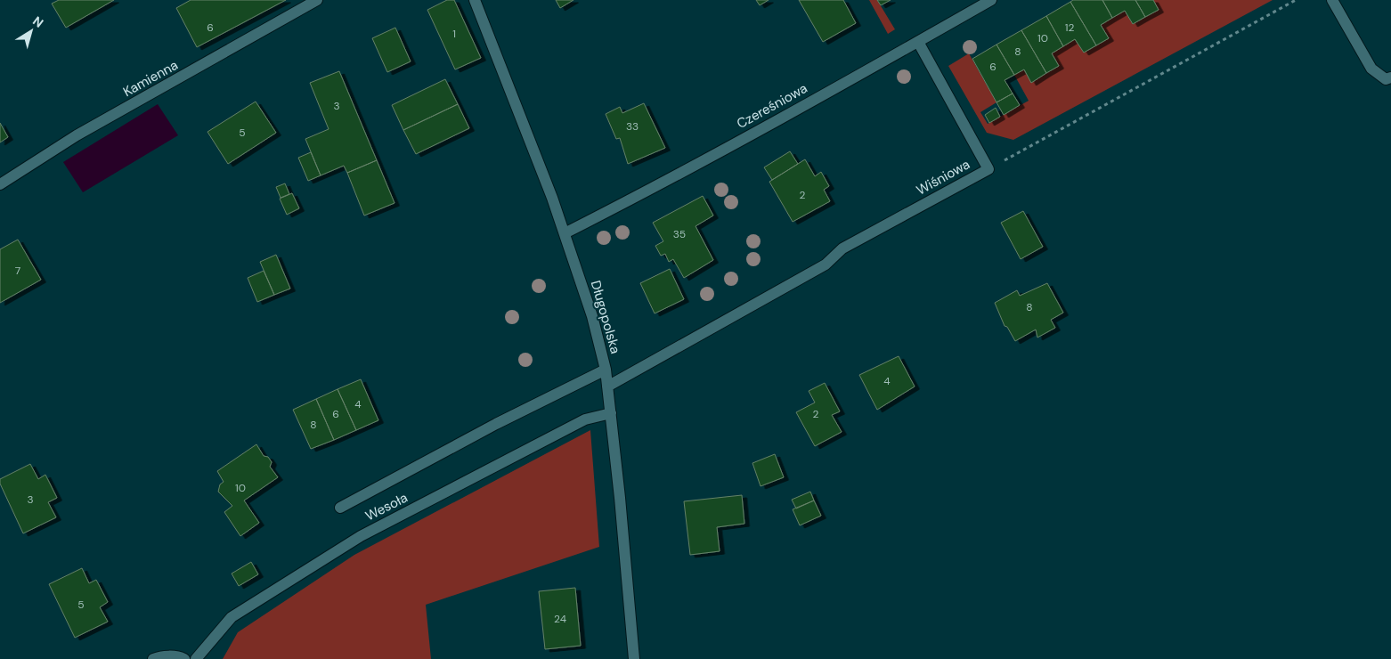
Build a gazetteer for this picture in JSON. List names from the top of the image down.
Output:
{
  "streets": {
    "street": [
      "Kamienna",
      "Czereśniowa",
      "Wiśniowa",
      "Długopolska",
      "Wesoła"
    ]
  },
  "crossings": [
    ["Czereśniowa", "Długopolska"],
    ["Wiśniowa", "Długopolska"],
    ["Długopolska", "Wesoła"]
  ],
  "house_numbers": [
    "6",
    "12",
    "1",
    "10",
    "8",
    "6",
    "3",
    "33",
    "5",
    "2",
    "35",
    "7",
    "8",
    "4",
    "4",
    "6",
    "2",
    "8",
    "10",
    "3",
    "5",
    "24"
  ],
  "north": "top right"
}
